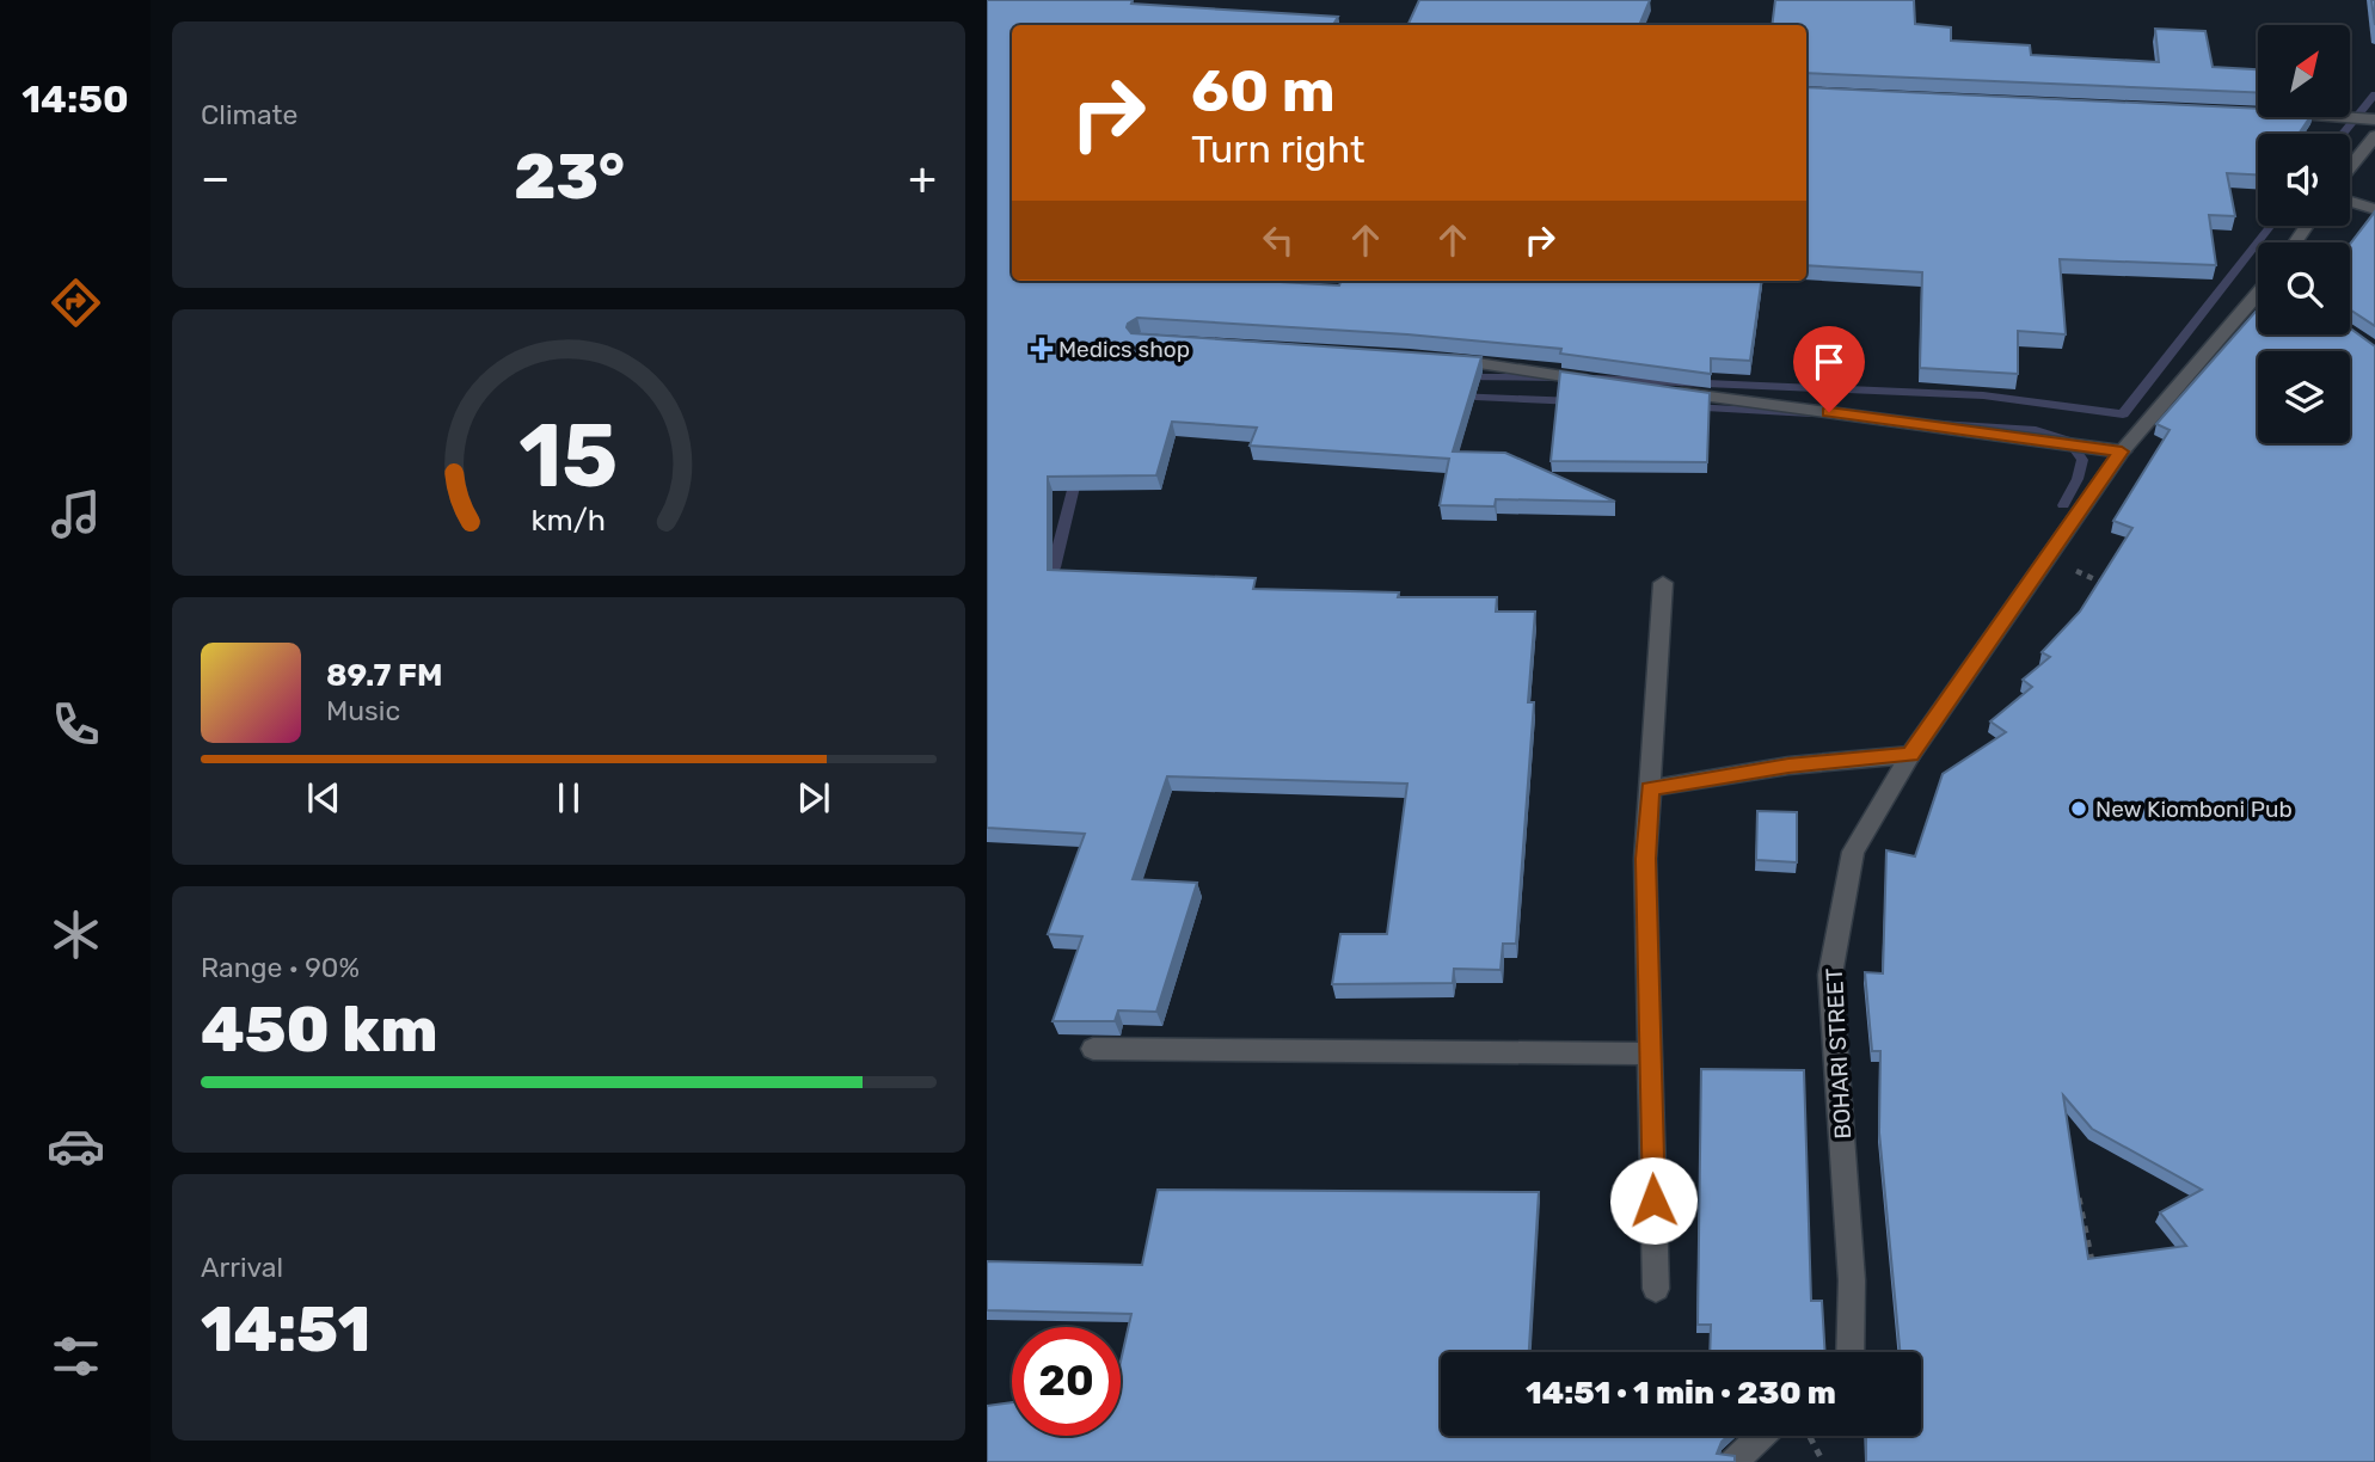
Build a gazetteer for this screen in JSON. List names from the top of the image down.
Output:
{
  "streets": {
    "street": ["BOHARI STREET"]
  },
  "places": {
    "health": ["Medics shop"],
    "other": ["New Kiomboni Pub"]
  },
  "north": "top right",
  "page": {
    "tabs": "14:50",
    "tile": [
      "Climate",
      ["Range · 90%", "450 km"],
      ["Arrival", "14:51"]
    ],
    "turn": ["60 m", "Turn right"],
    "heat": ["−", "23°", "+"],
    "song": ["89.7 FM", "Music"],
    "limit": "20",
    "trip": "14:51 · 1 min · 230 m",
    "gauge": ["15", "km/h"]
  }
}
